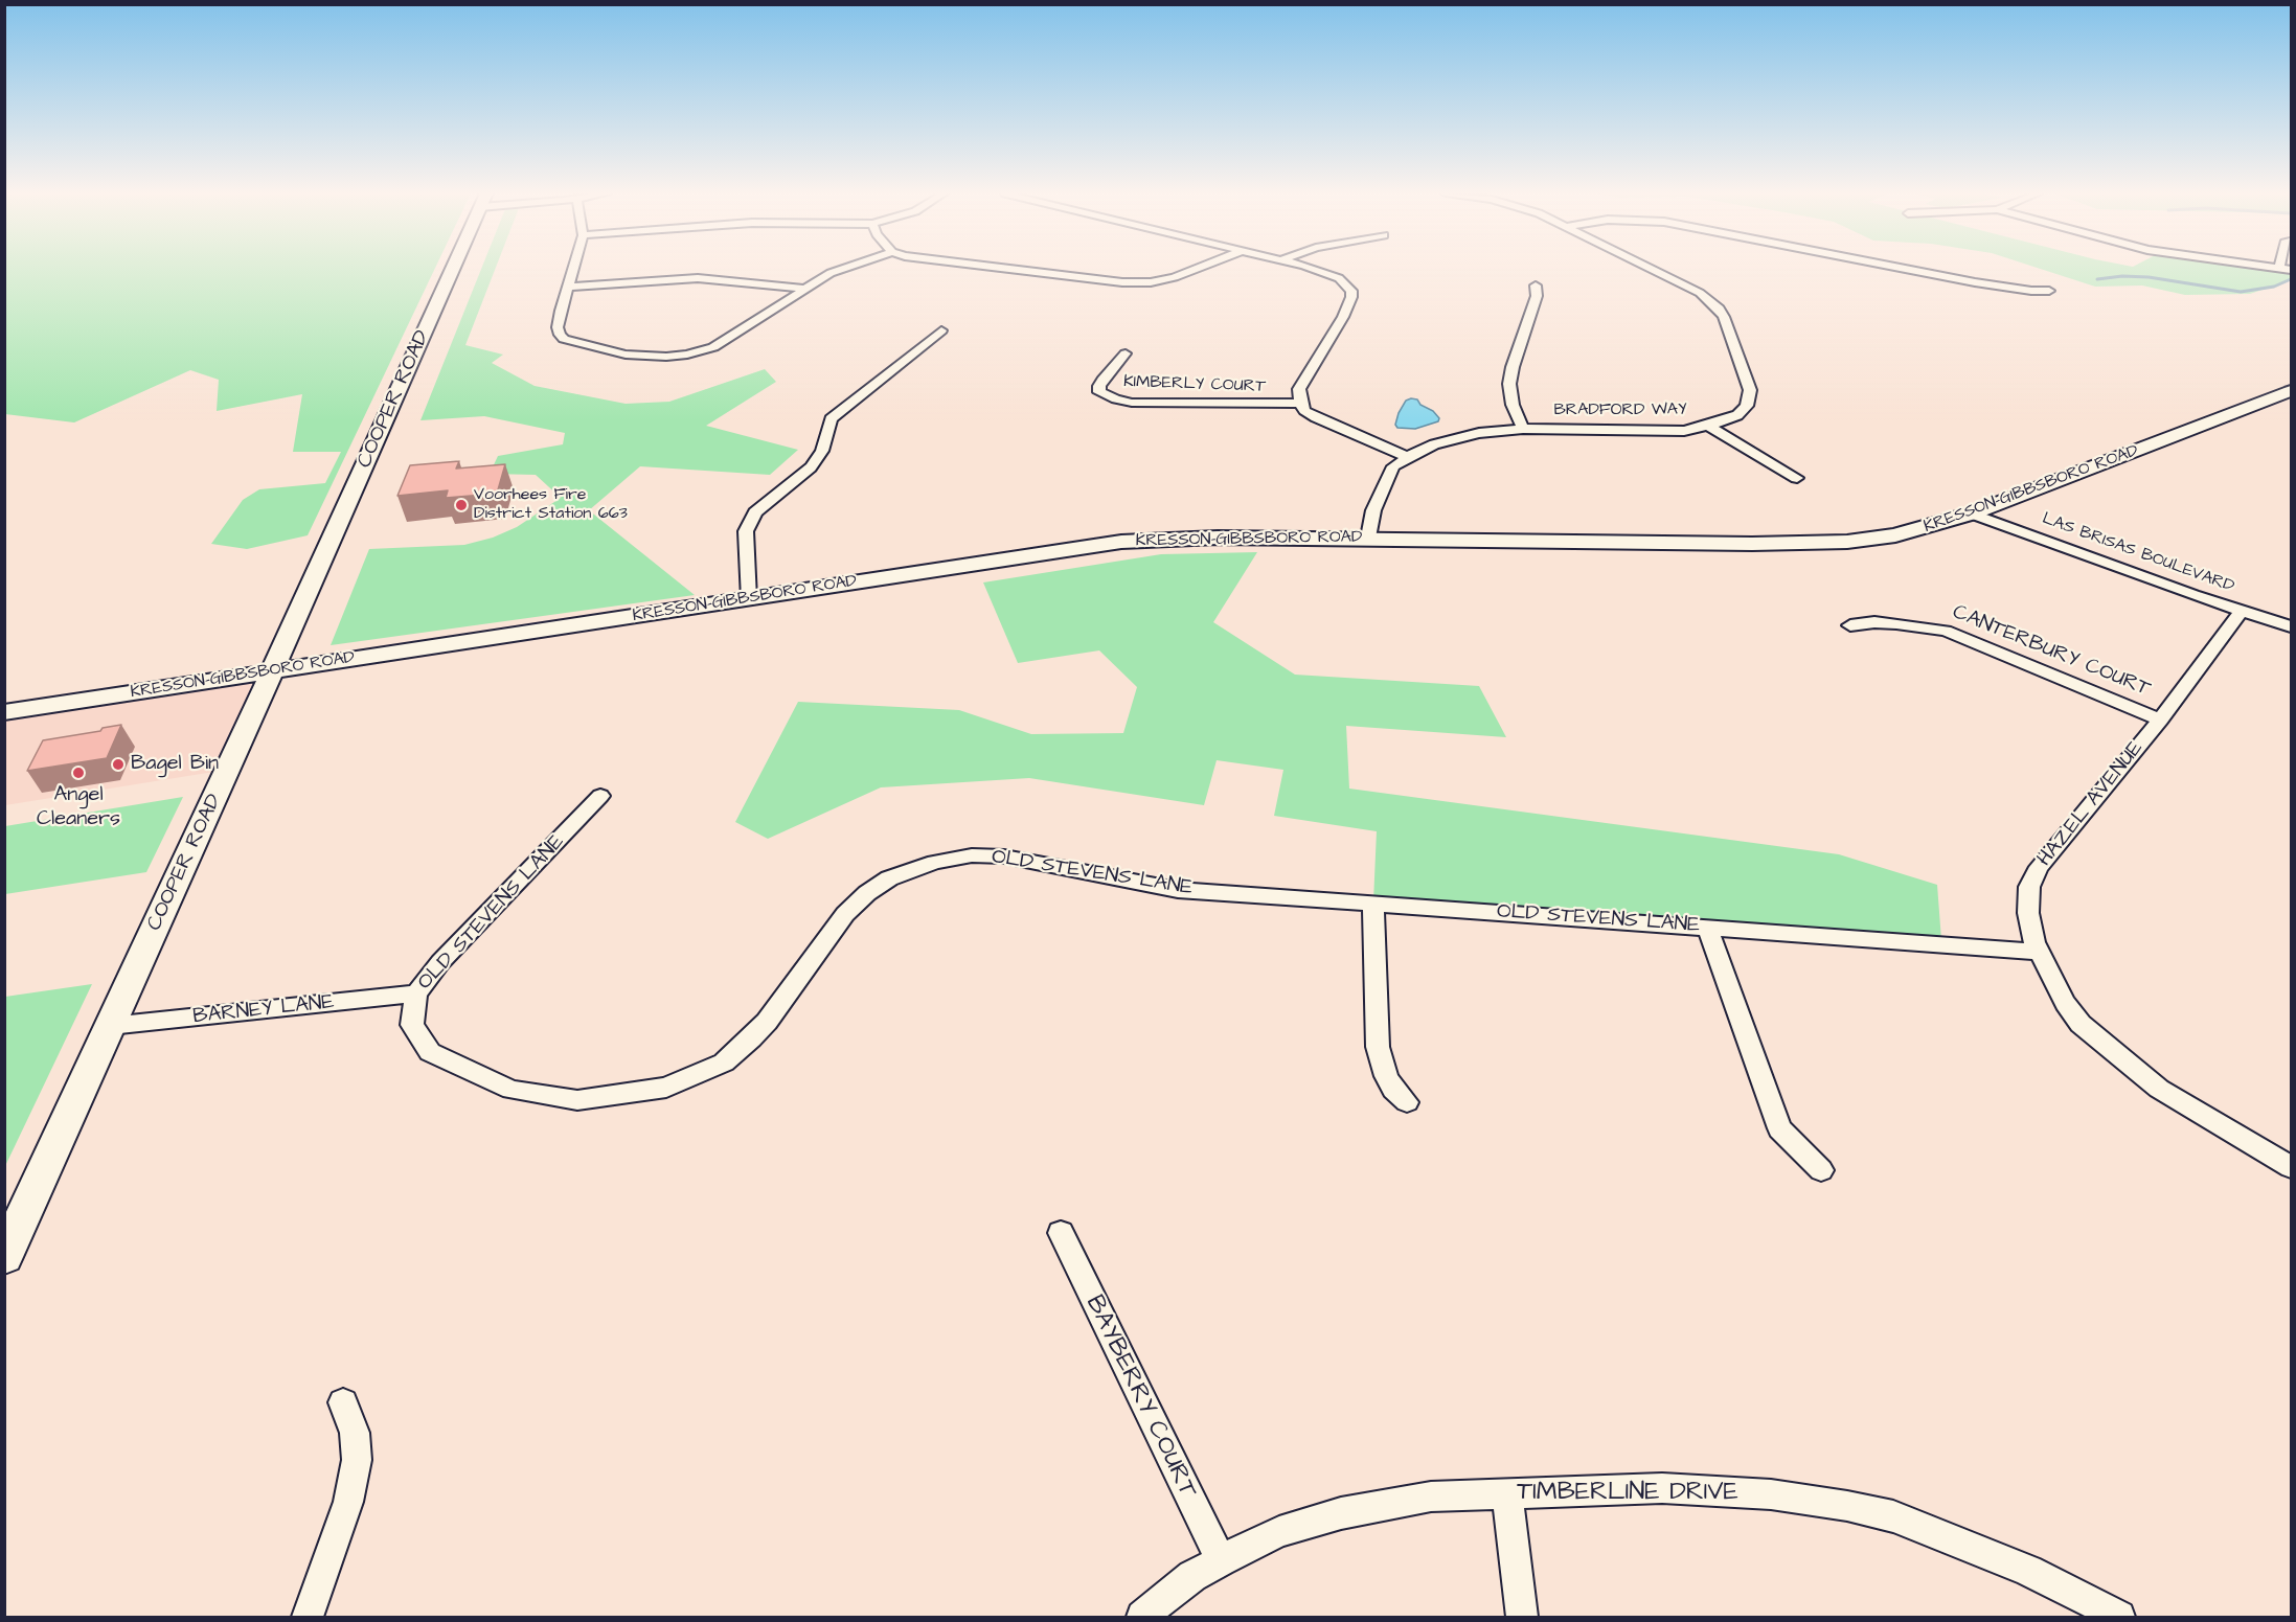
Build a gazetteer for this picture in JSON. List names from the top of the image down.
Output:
{
  "streets": {
    "street": [
      "KIMBERLY COURT",
      "COOPER ROAD",
      "BRADFORD WAY",
      "KRESSON-GIBBSBORO ROAD",
      "LAS BRISAS BOULEVARD",
      "CANTERBURY COURT",
      "HAZEL AVENUE",
      "OLD STEVENS LANE",
      "BARNEY LANE",
      "BAYBERRY COURT",
      "TIMBERLINE DRIVE"
    ]
  },
  "crossings": [
    ["COOPER ROAD", "KRESSON-GIBBSBORO ROAD"],
    ["COOPER ROAD", "BARNEY LANE"],
    ["BRADFORD WAY", "KRESSON-GIBBSBORO ROAD"],
    ["KRESSON-GIBBSBORO ROAD", "LAS BRISAS BOULEVARD"],
    ["LAS BRISAS BOULEVARD", "HAZEL AVENUE"],
    ["CANTERBURY COURT", "HAZEL AVENUE"],
    ["HAZEL AVENUE", "OLD STEVENS LANE"],
    ["OLD STEVENS LANE", "BARNEY LANE"],
    ["BAYBERRY COURT", "TIMBERLINE DRIVE"]
  ],
  "places": ["Voorhees Fire District Station 663", "Bagel Bin", "Angel Cleaners"]
}
